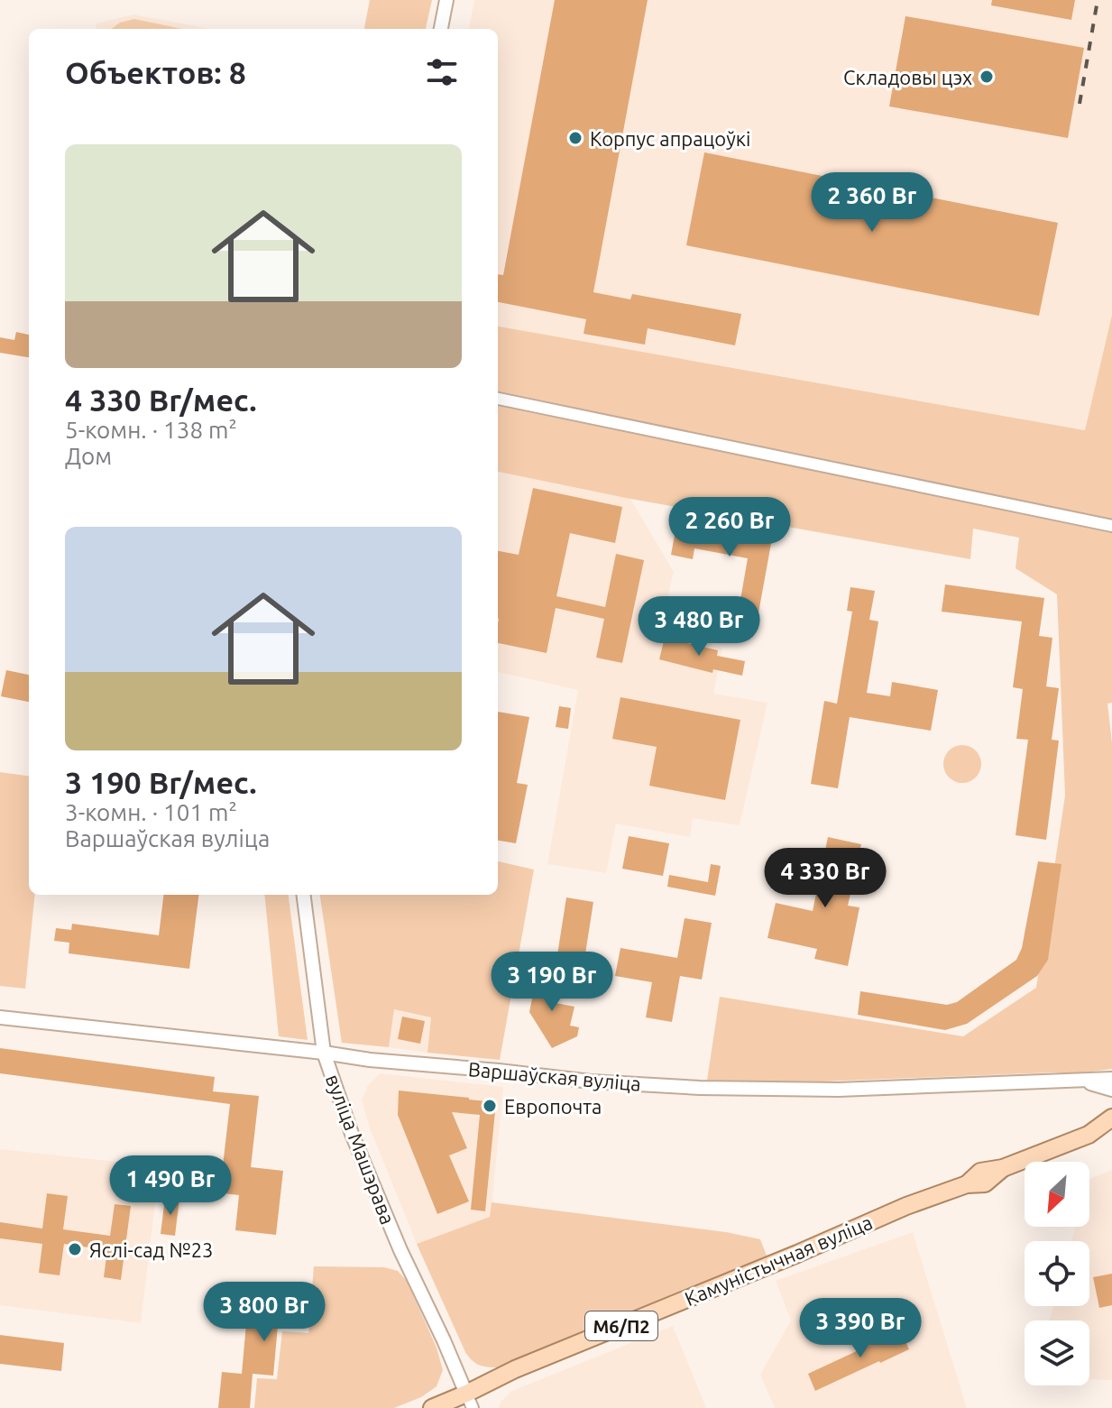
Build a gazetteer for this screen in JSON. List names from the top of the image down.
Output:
{
  "streets": {
    "main road": ["Камуністычная вуліца", "М6/П2"],
    "street": ["Варшаўская вуліца", "вуліца Машэрава"]
  },
  "crossings": [
    ["Варшаўская вуліца", "вуліца Машэрава"],
    ["вуліца Машэрава", "Камуністычная вуліца"]
  ],
  "places": [
    "Складовы цэх",
    "Корпус апрацоўкі",
    "Европочта",
    "Яслі-сад №23"
  ],
  "north": "bottom left",
  "page": {
    "heading": "Объектов: 8",
    "list": [
      {
        "name": "4 330 Br/мес.",
        "note": "5-комн. · 138 m² · Дом"
      },
      {
        "name": "3 190 Br/мес.",
        "note": "3-комн. · 101 m² · Варшаўская вуліца"
      }
    ],
    "price": [
      "2 360 Br",
      "2 260 Br",
      "3 480 Br",
      "4 330 Br",
      "3 190 Br",
      "1 490 Br",
      "3 800 Br",
      "3 390 Br"
    ]
  }
}
